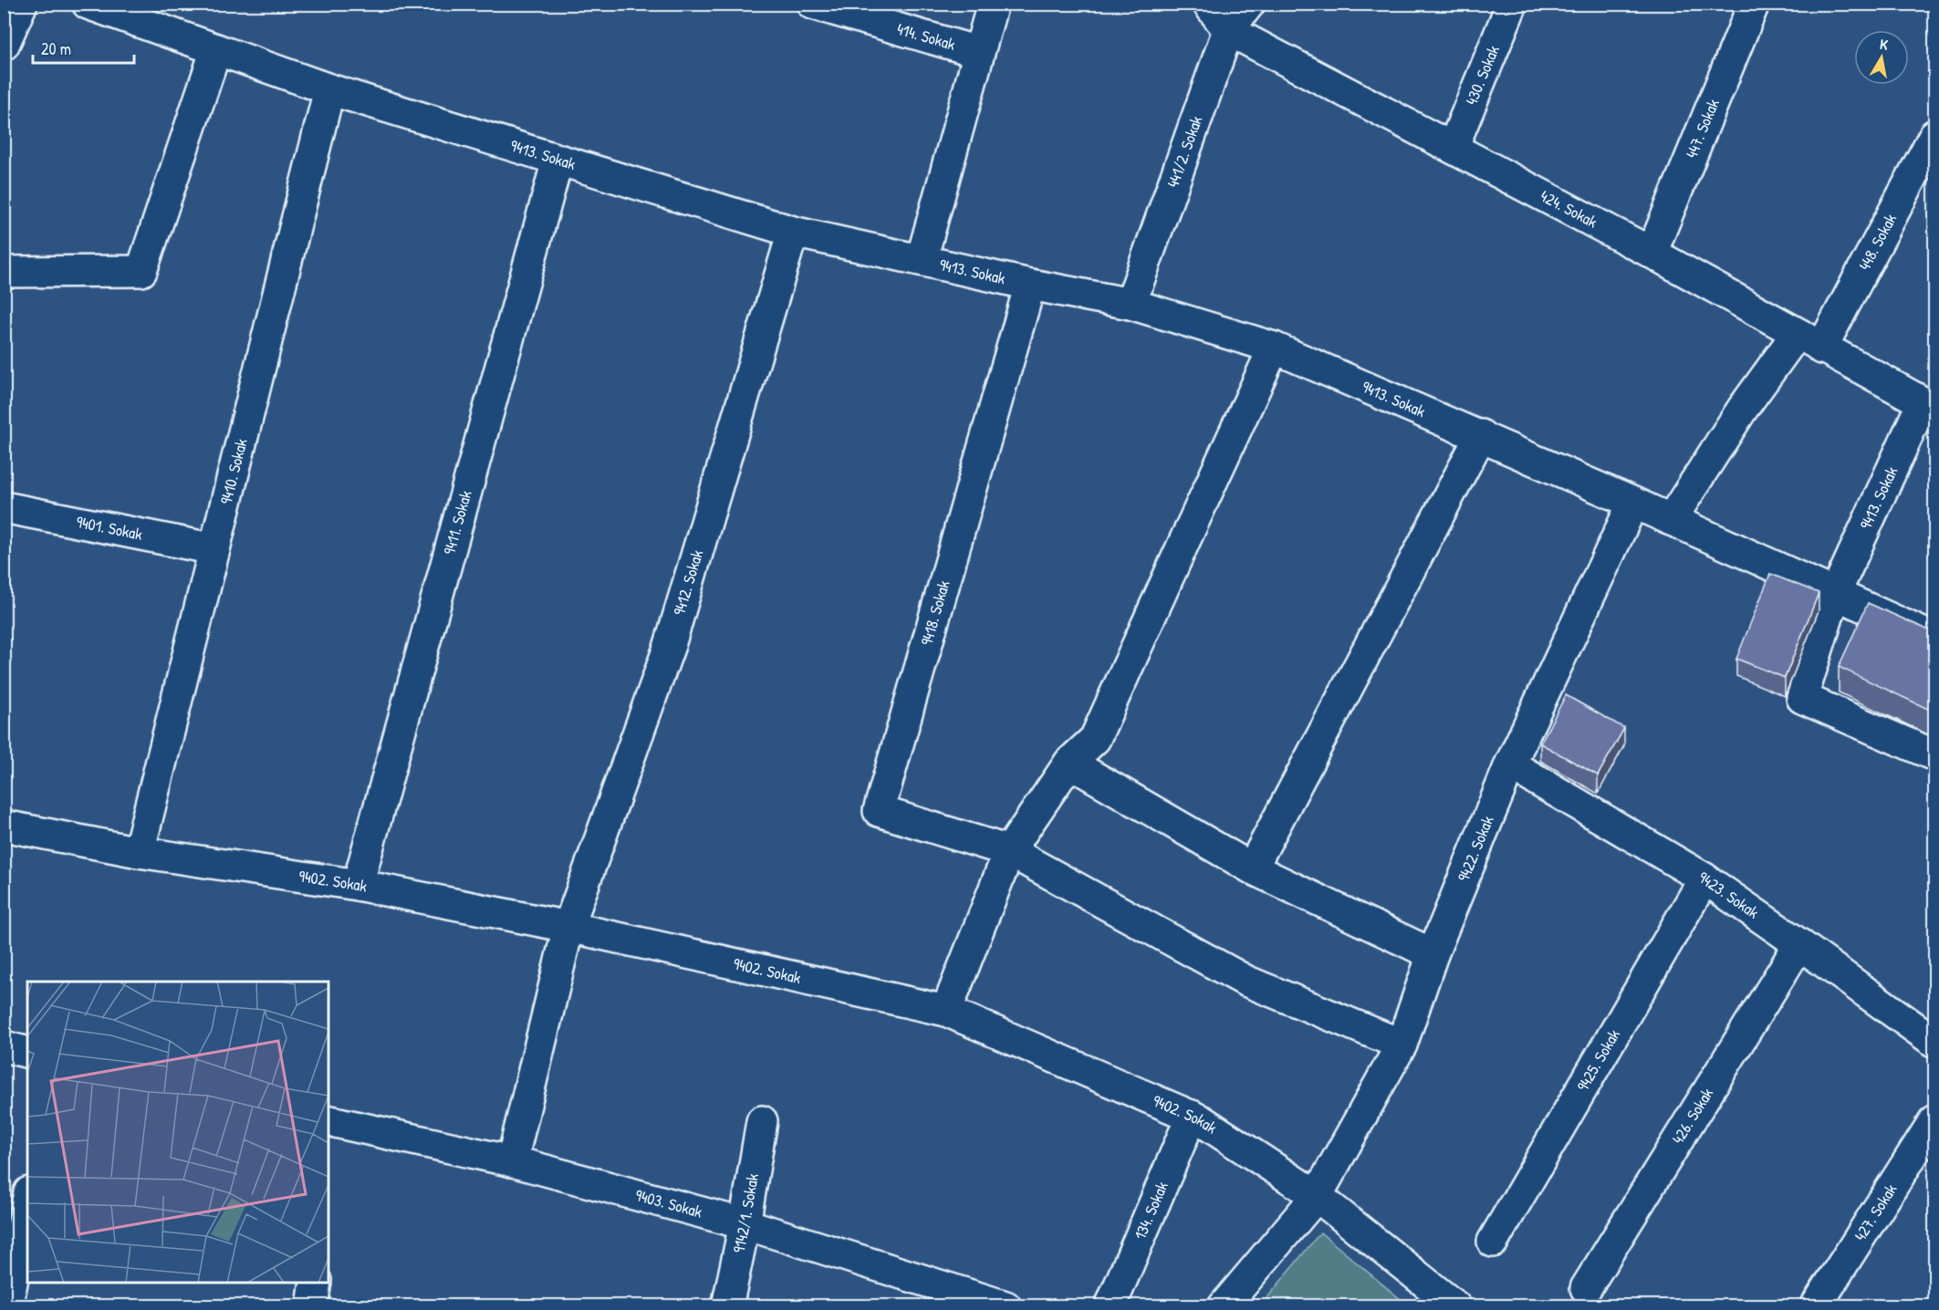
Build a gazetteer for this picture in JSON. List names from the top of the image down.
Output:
{
  "streets": {
    "street": [
      "414. Sokak",
      "430. Sokak",
      "447. Sokak",
      "441/2. Sokak",
      "9413. Sokak",
      "424. Sokak",
      "448. Sokak",
      "9410. Sokak",
      "9411. Sokak",
      "9401. Sokak",
      "9412. Sokak",
      "9418. Sokak",
      "9422. Sokak",
      "9402. Sokak",
      "9423. Sokak",
      "9425. Sokak",
      "426. Sokak",
      "9403. Sokak",
      "134. Sokak",
      "427. Sokak",
      "9142/1. Sokak"
    ]
  },
  "crossings": [
    ["430. Sokak", "424. Sokak"],
    ["447. Sokak", "424. Sokak"],
    ["441/2. Sokak", "9413. Sokak"],
    ["441/2. Sokak", "424. Sokak"],
    ["9413. Sokak", "424. Sokak"],
    ["9413. Sokak", "448. Sokak"],
    ["9413. Sokak", "9410. Sokak"],
    ["9413. Sokak", "9411. Sokak"],
    ["9413. Sokak", "9412. Sokak"],
    ["9413. Sokak", "9418. Sokak"],
    ["9413. Sokak", "9422. Sokak"],
    ["424. Sokak", "448. Sokak"],
    ["9410. Sokak", "9401. Sokak"],
    ["9410. Sokak", "9402. Sokak"],
    ["9411. Sokak", "9402. Sokak"],
    ["9412. Sokak", "9402. Sokak"],
    ["9412. Sokak", "9403. Sokak"],
    ["9422. Sokak", "9402. Sokak"],
    ["9422. Sokak", "9423. Sokak"],
    ["9402. Sokak", "134. Sokak"],
    ["9423. Sokak", "9425. Sokak"],
    ["9423. Sokak", "426. Sokak"],
    ["9403. Sokak", "9142/1. Sokak"]
  ],
  "scale_bar": "20 m",
  "north": "top"
}
